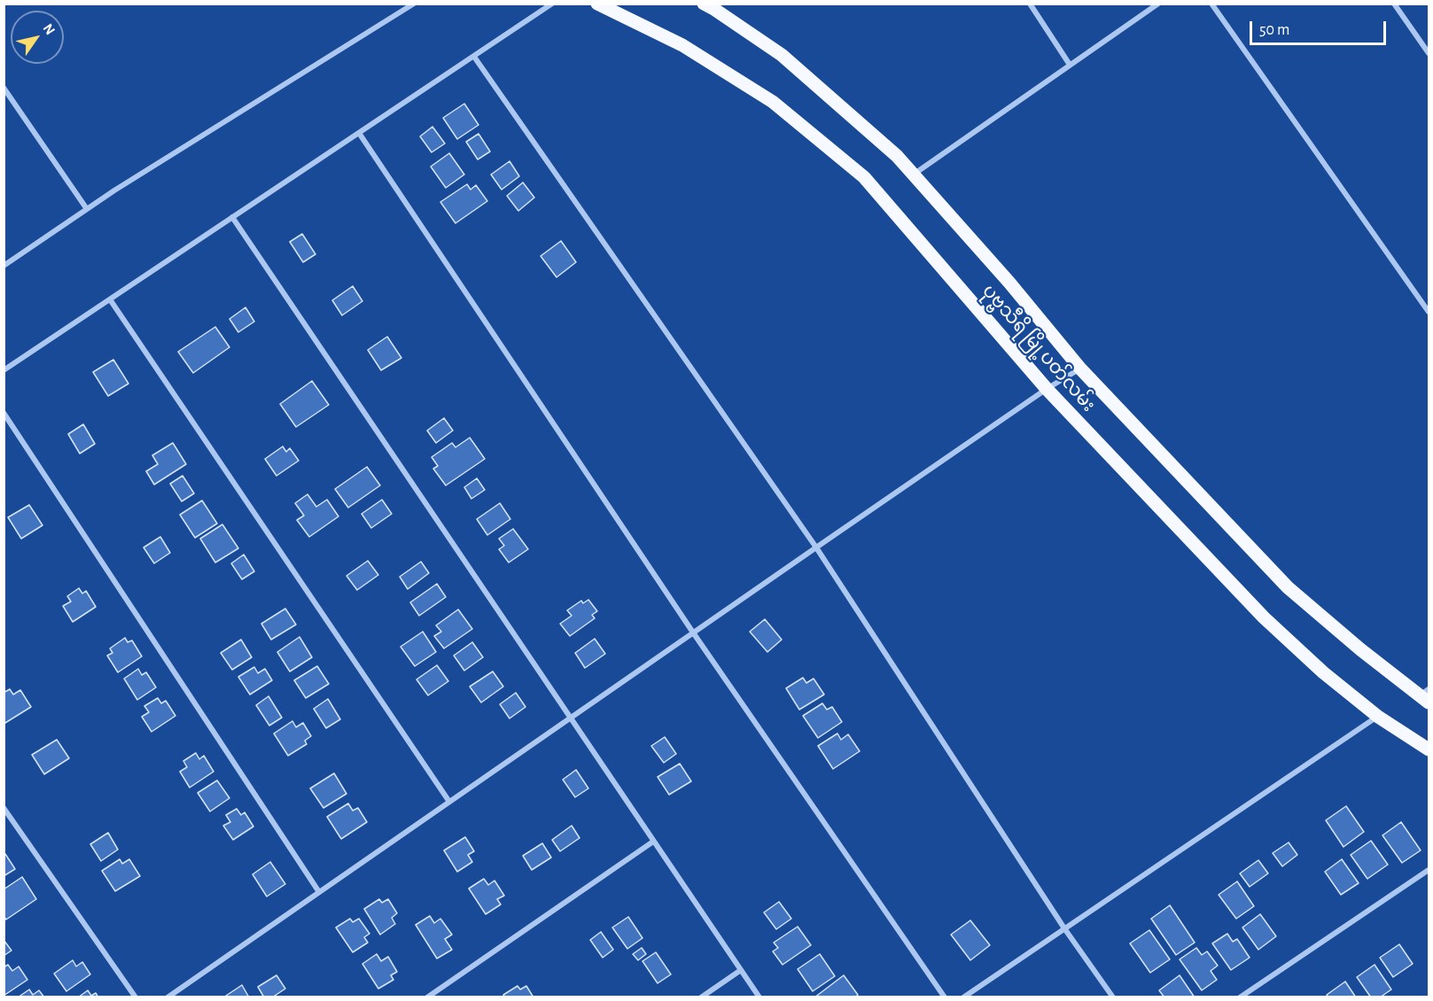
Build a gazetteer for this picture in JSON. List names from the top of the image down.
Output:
{
  "streets": {
    "main road": ["ပုဗ္ဗသီရိ မြို့ပတ်လမ်း"]
  },
  "scale_bar": "50 m",
  "north": "top right"
}
